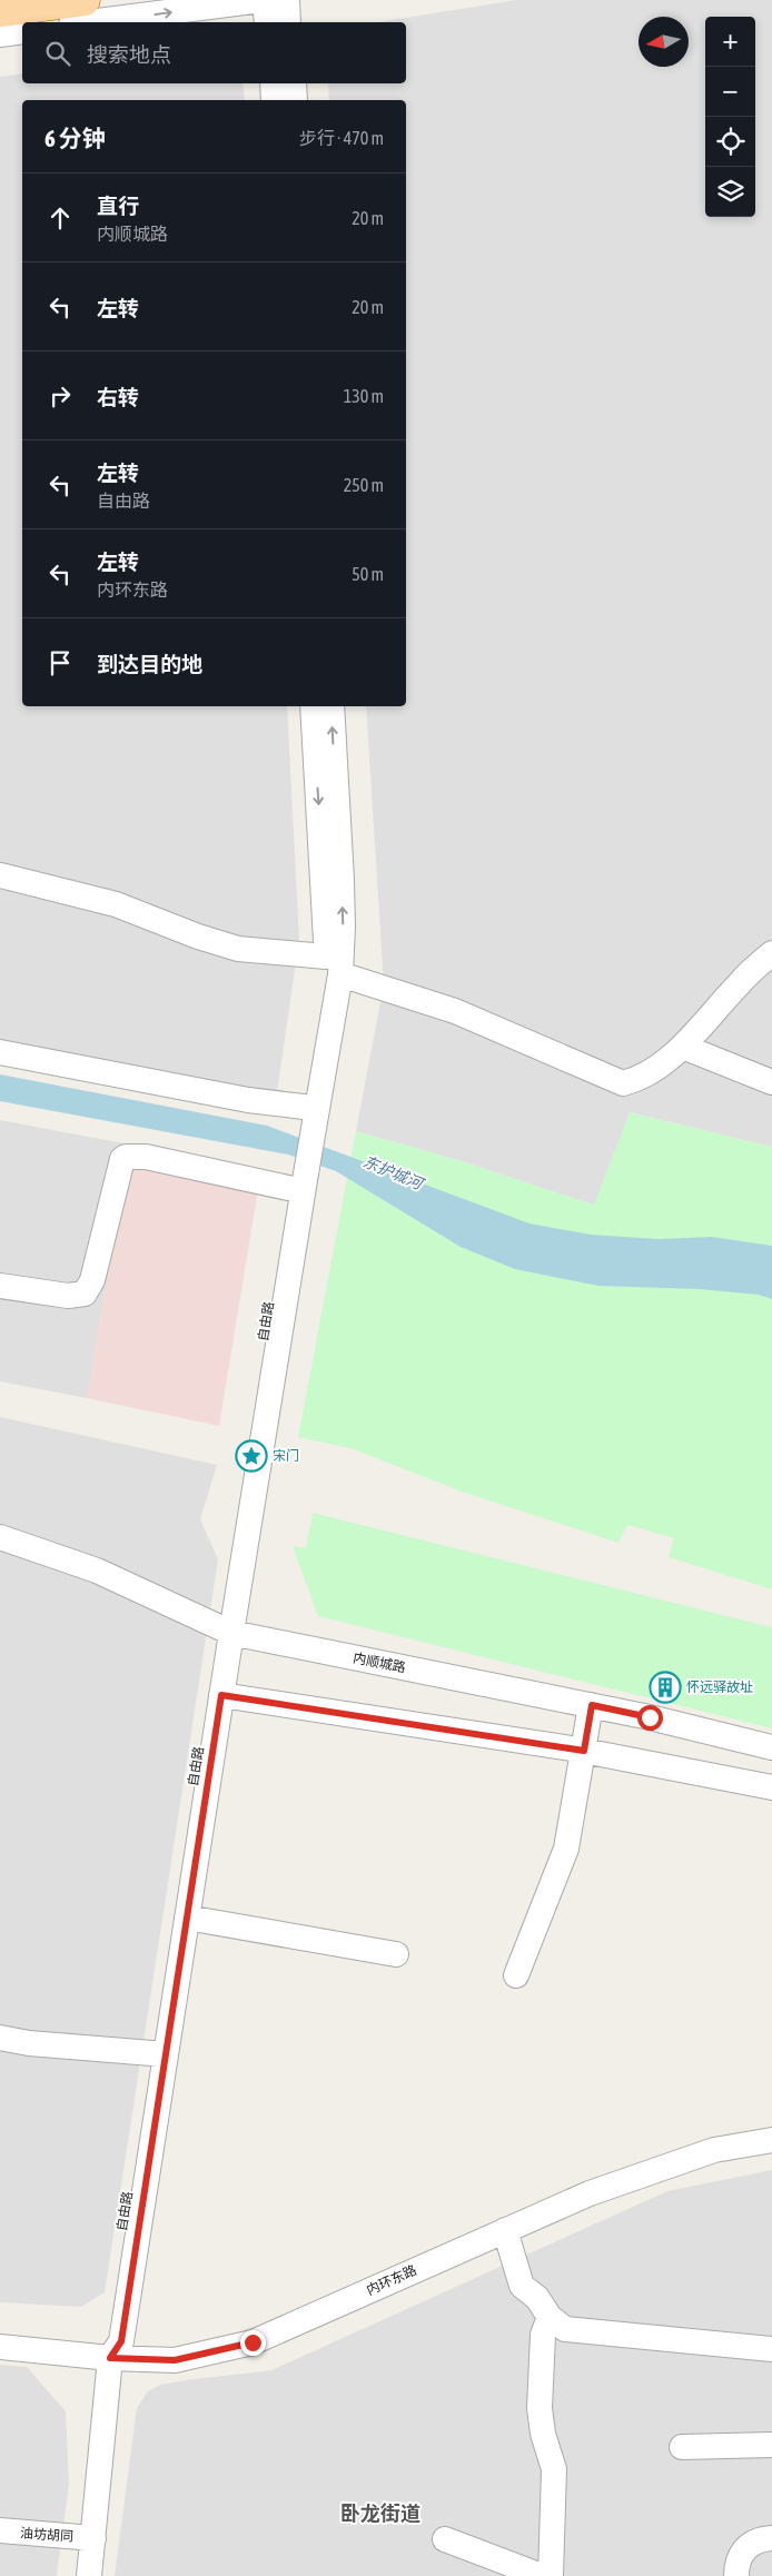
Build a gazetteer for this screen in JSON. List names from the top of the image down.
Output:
{
  "streets": {
    "street": [
      "自由路",
      "内顺城路",
      "内环东路",
      "油坊胡同"
    ]
  },
  "crossings": [
    ["自由路", "内顺城路"],
    ["自由路", "内环东路"],
    ["自由路", "油坊胡同"]
  ],
  "districts": ["卧龙街道"],
  "water": ["东护城河"],
  "places": {
    "place": ["宋门"],
    "building": ["怀远驿故址"]
  },
  "north": "left",
  "page": {
    "map_buttons": ["+", "−"],
    "search": "搜索地点",
    "heading": ["6 分钟", "步行 · 470 m"],
    "list": [
      ["直行", "内顺城路", "20 m"],
      ["左转", "20 m"],
      ["右转", "130 m"],
      ["左转", "自由路", "250 m"],
      ["左转", "内环东路", "50 m"],
      "到达目的地"
    ]
  }
}
